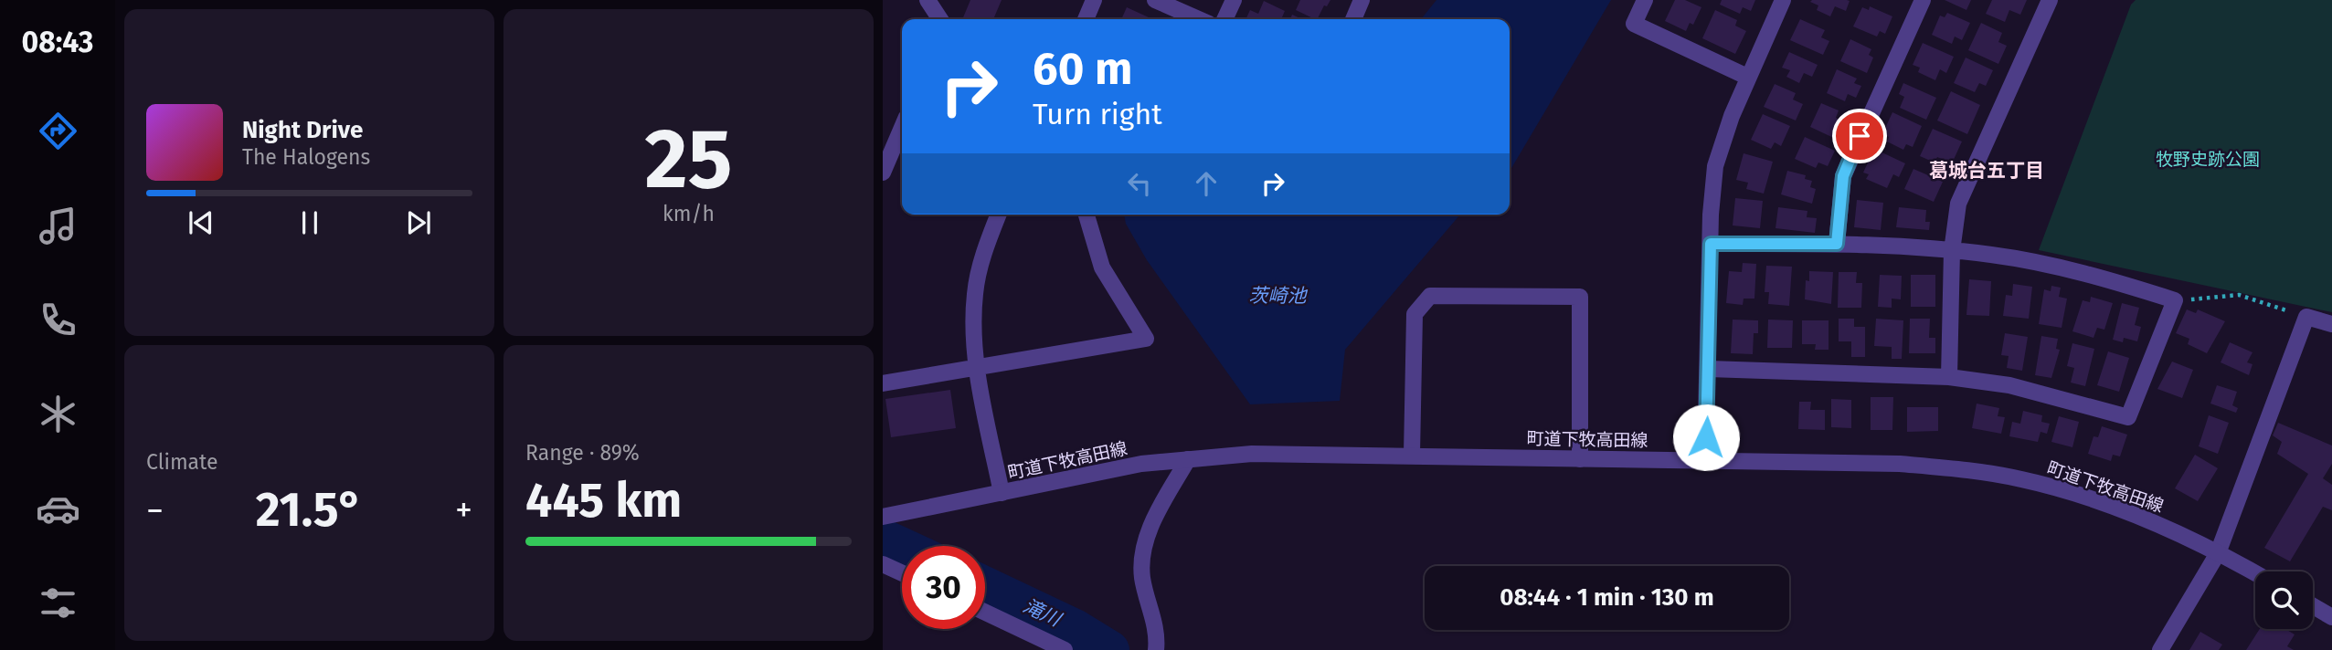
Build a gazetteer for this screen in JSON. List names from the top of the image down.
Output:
{
  "streets": {
    "street": ["町道下牧高田線"]
  },
  "districts": ["葛城台五丁目"],
  "water": ["茨崎池", "滝川"],
  "parks": ["牧野史跡公園"],
  "page": {
    "tabs": "08:43",
    "tile": [
      ["25", "km/h"],
      "Climate",
      ["Range · 89%", "445 km"]
    ],
    "turn": ["60 m", "Turn right"],
    "song": ["Night Drive", "The Halogens"],
    "heat": ["−", "21.5°", "+"],
    "limit": "30",
    "trip": "08:44 · 1 min · 130 m"
  }
}
